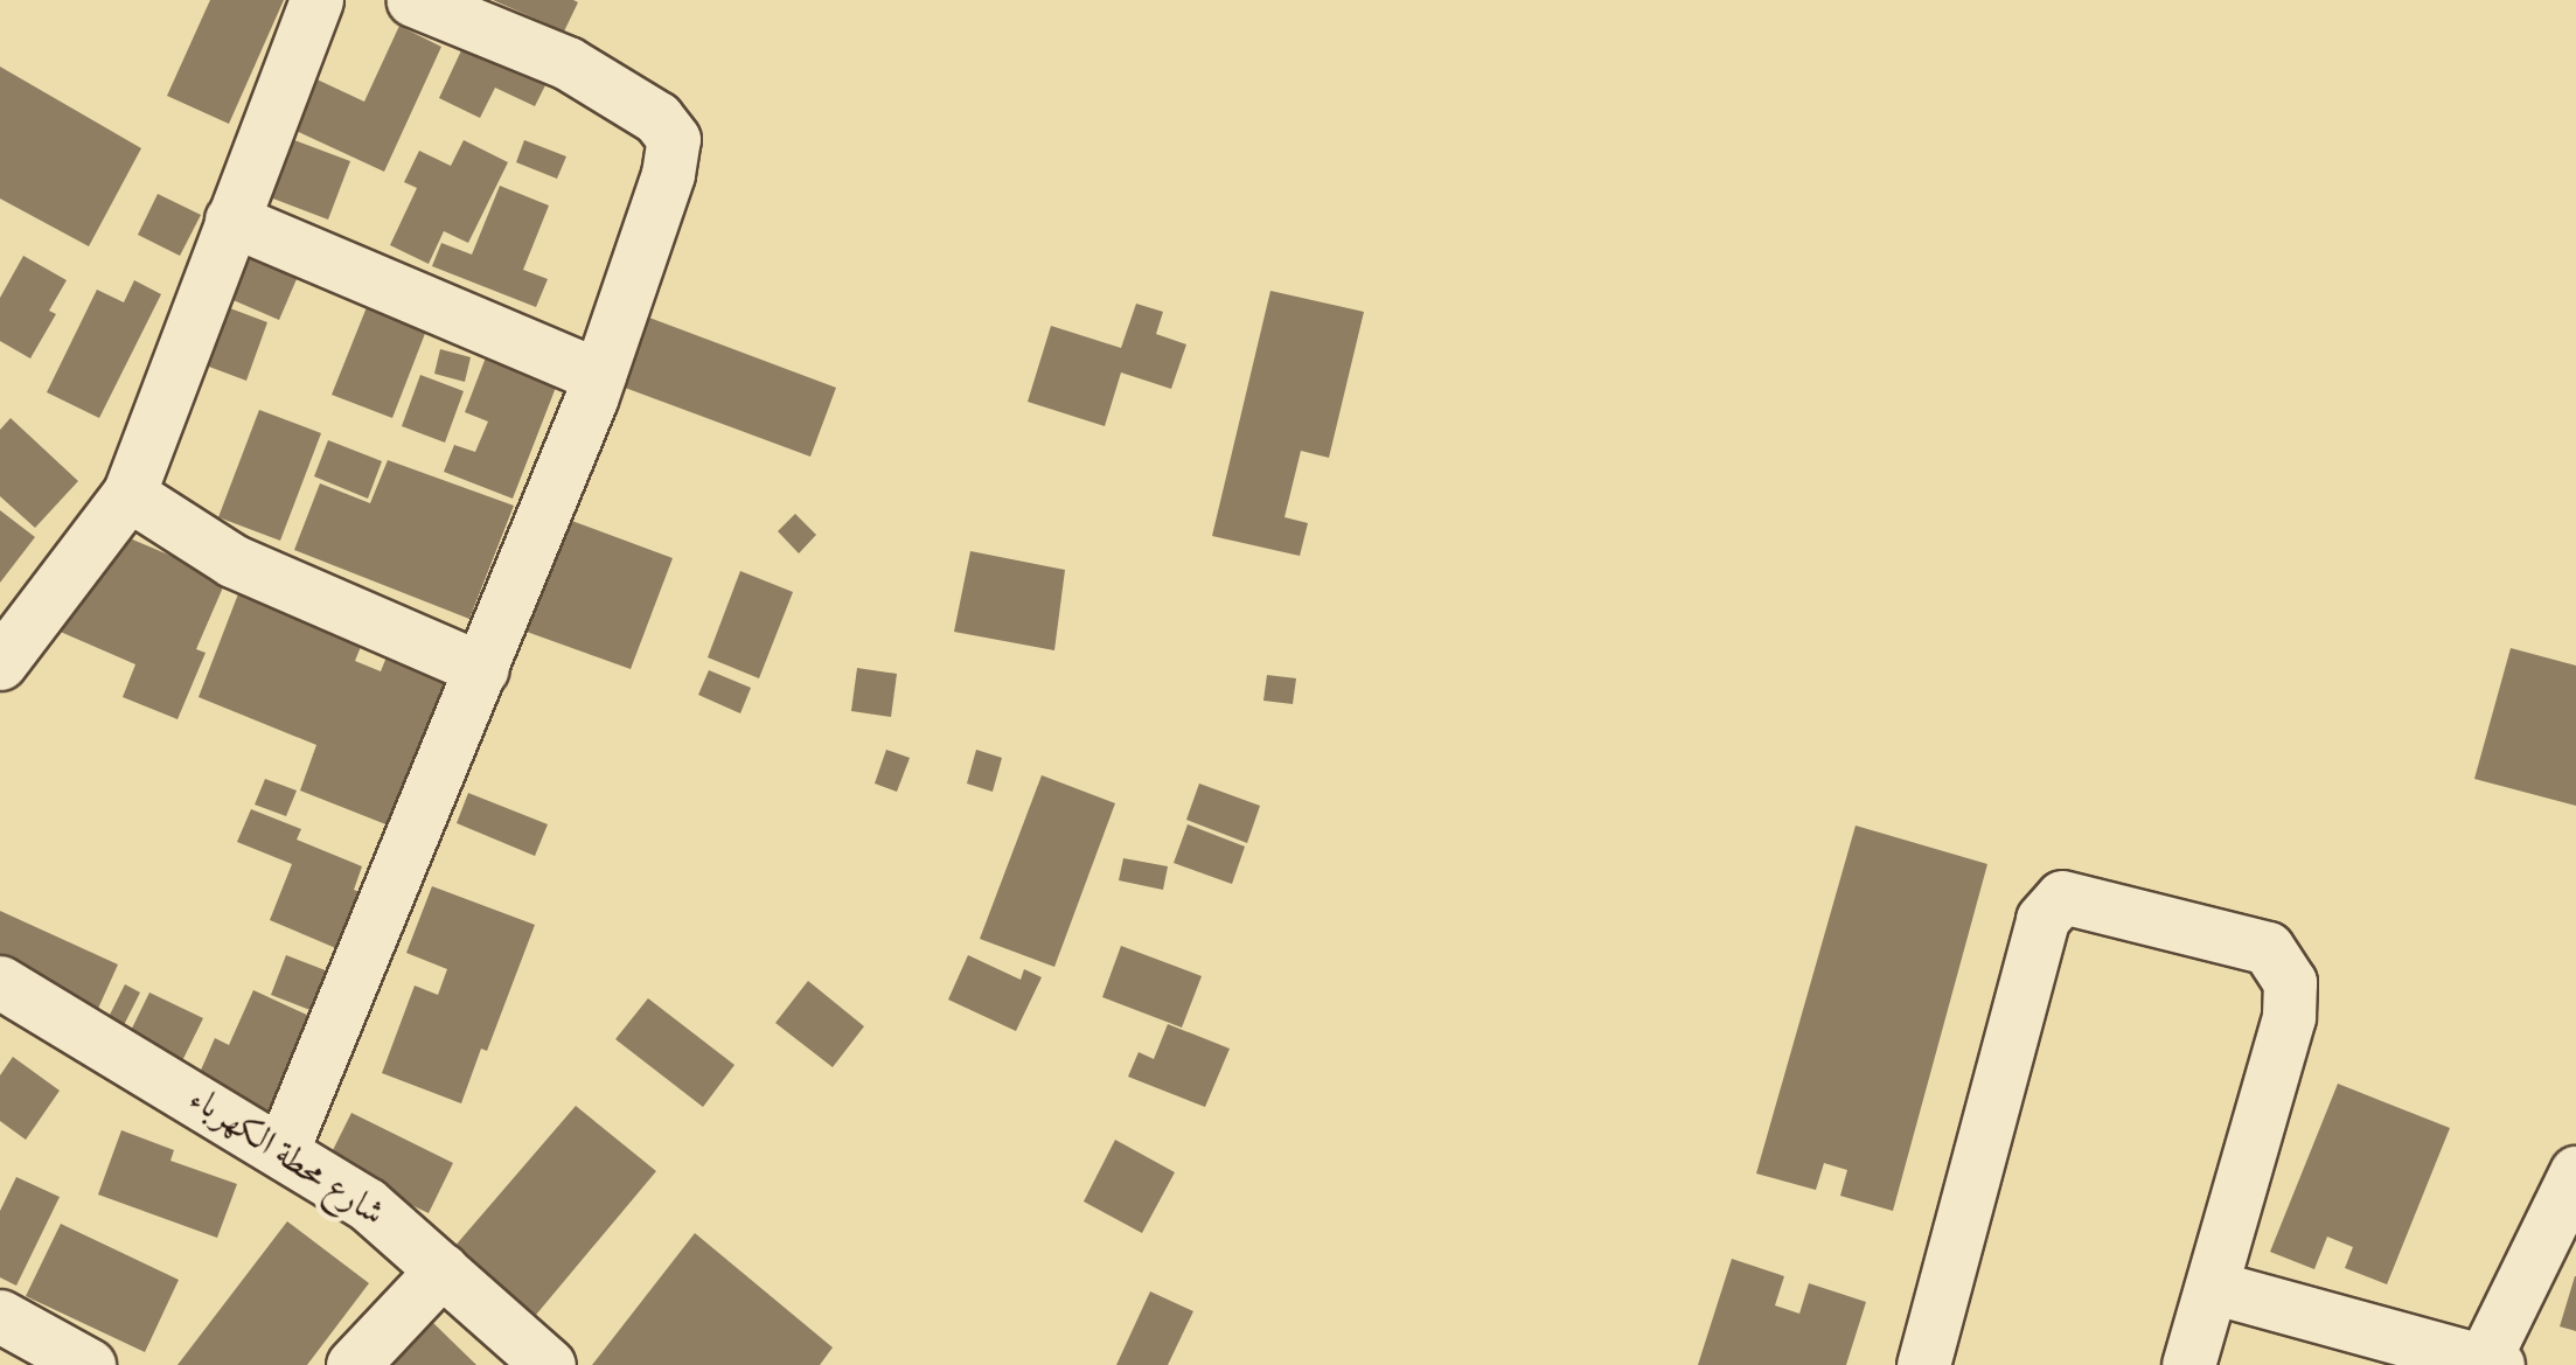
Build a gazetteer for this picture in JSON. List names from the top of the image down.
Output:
{
  "streets": {
    "street": ["شارع محطة الكهرباء"]
  }
}
